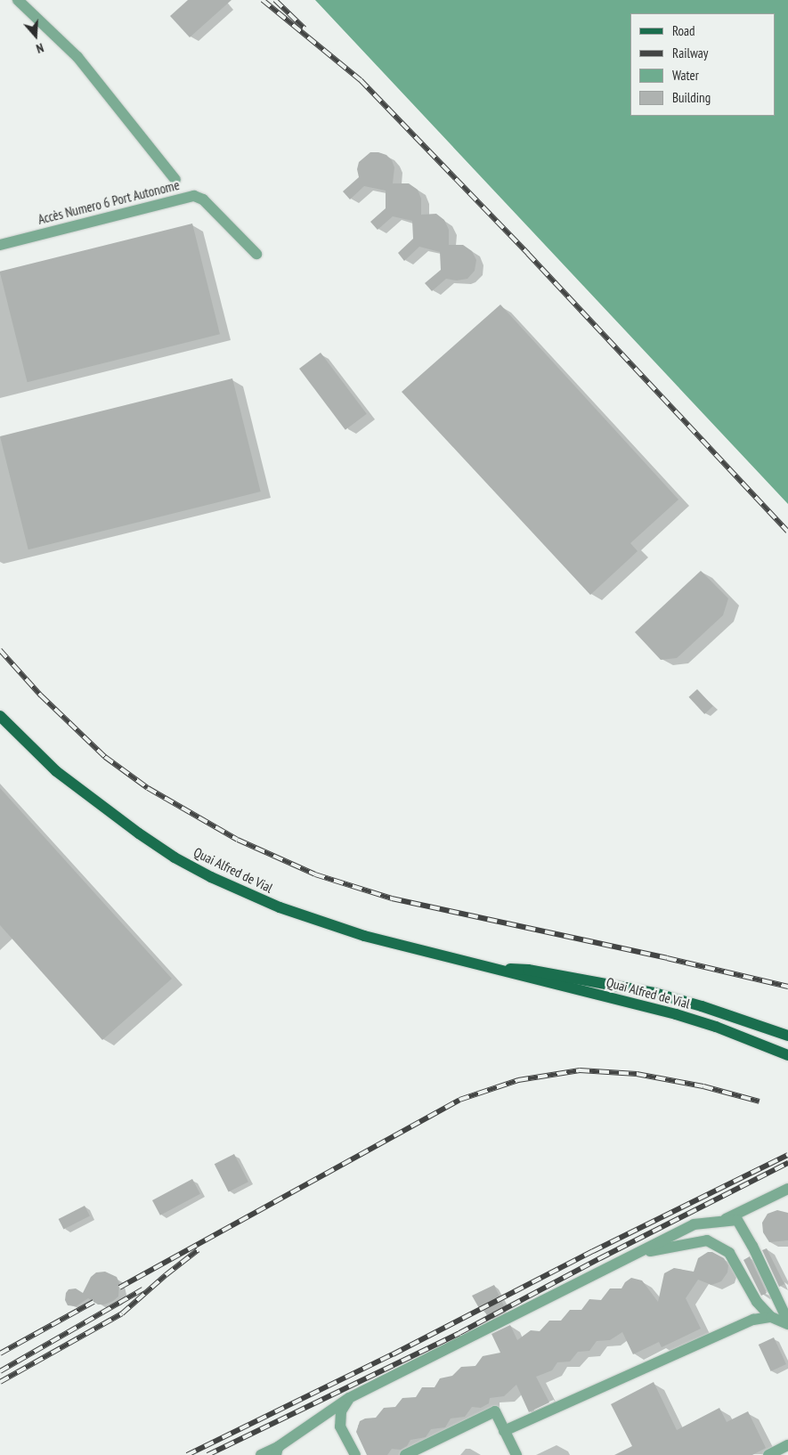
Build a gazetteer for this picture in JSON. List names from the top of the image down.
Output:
{
  "streets": {
    "main road": ["Quai Alfred de Vial"],
    "lane": ["Accès Numero 6 Port Autonome"]
  },
  "legend": [
    "Road",
    "Railway",
    "Water",
    "Building"
  ],
  "north": "bottom"
}
